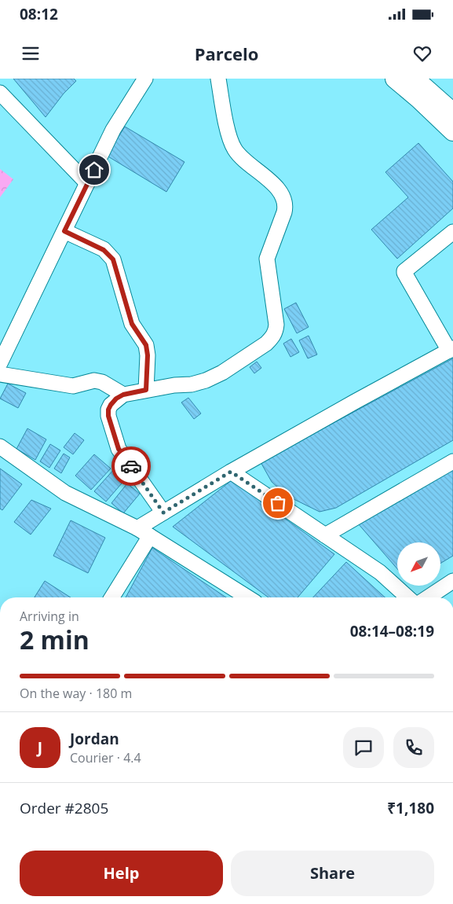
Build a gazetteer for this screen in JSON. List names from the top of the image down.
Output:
{
  "north": "bottom left",
  "page": {
    "status": "08:12",
    "header": "Parcelo",
    "heading": ["2 min", "Arriving in", "08:14–08:19"],
    "panel": [
      "Jordan",
      "Courier · 4.4",
      "Order #2805",
      "₹1,180"
    ],
    "bar": "On the way · 180 m",
    "round": "J",
    "buttons": ["Help", "Share"]
  }
}
